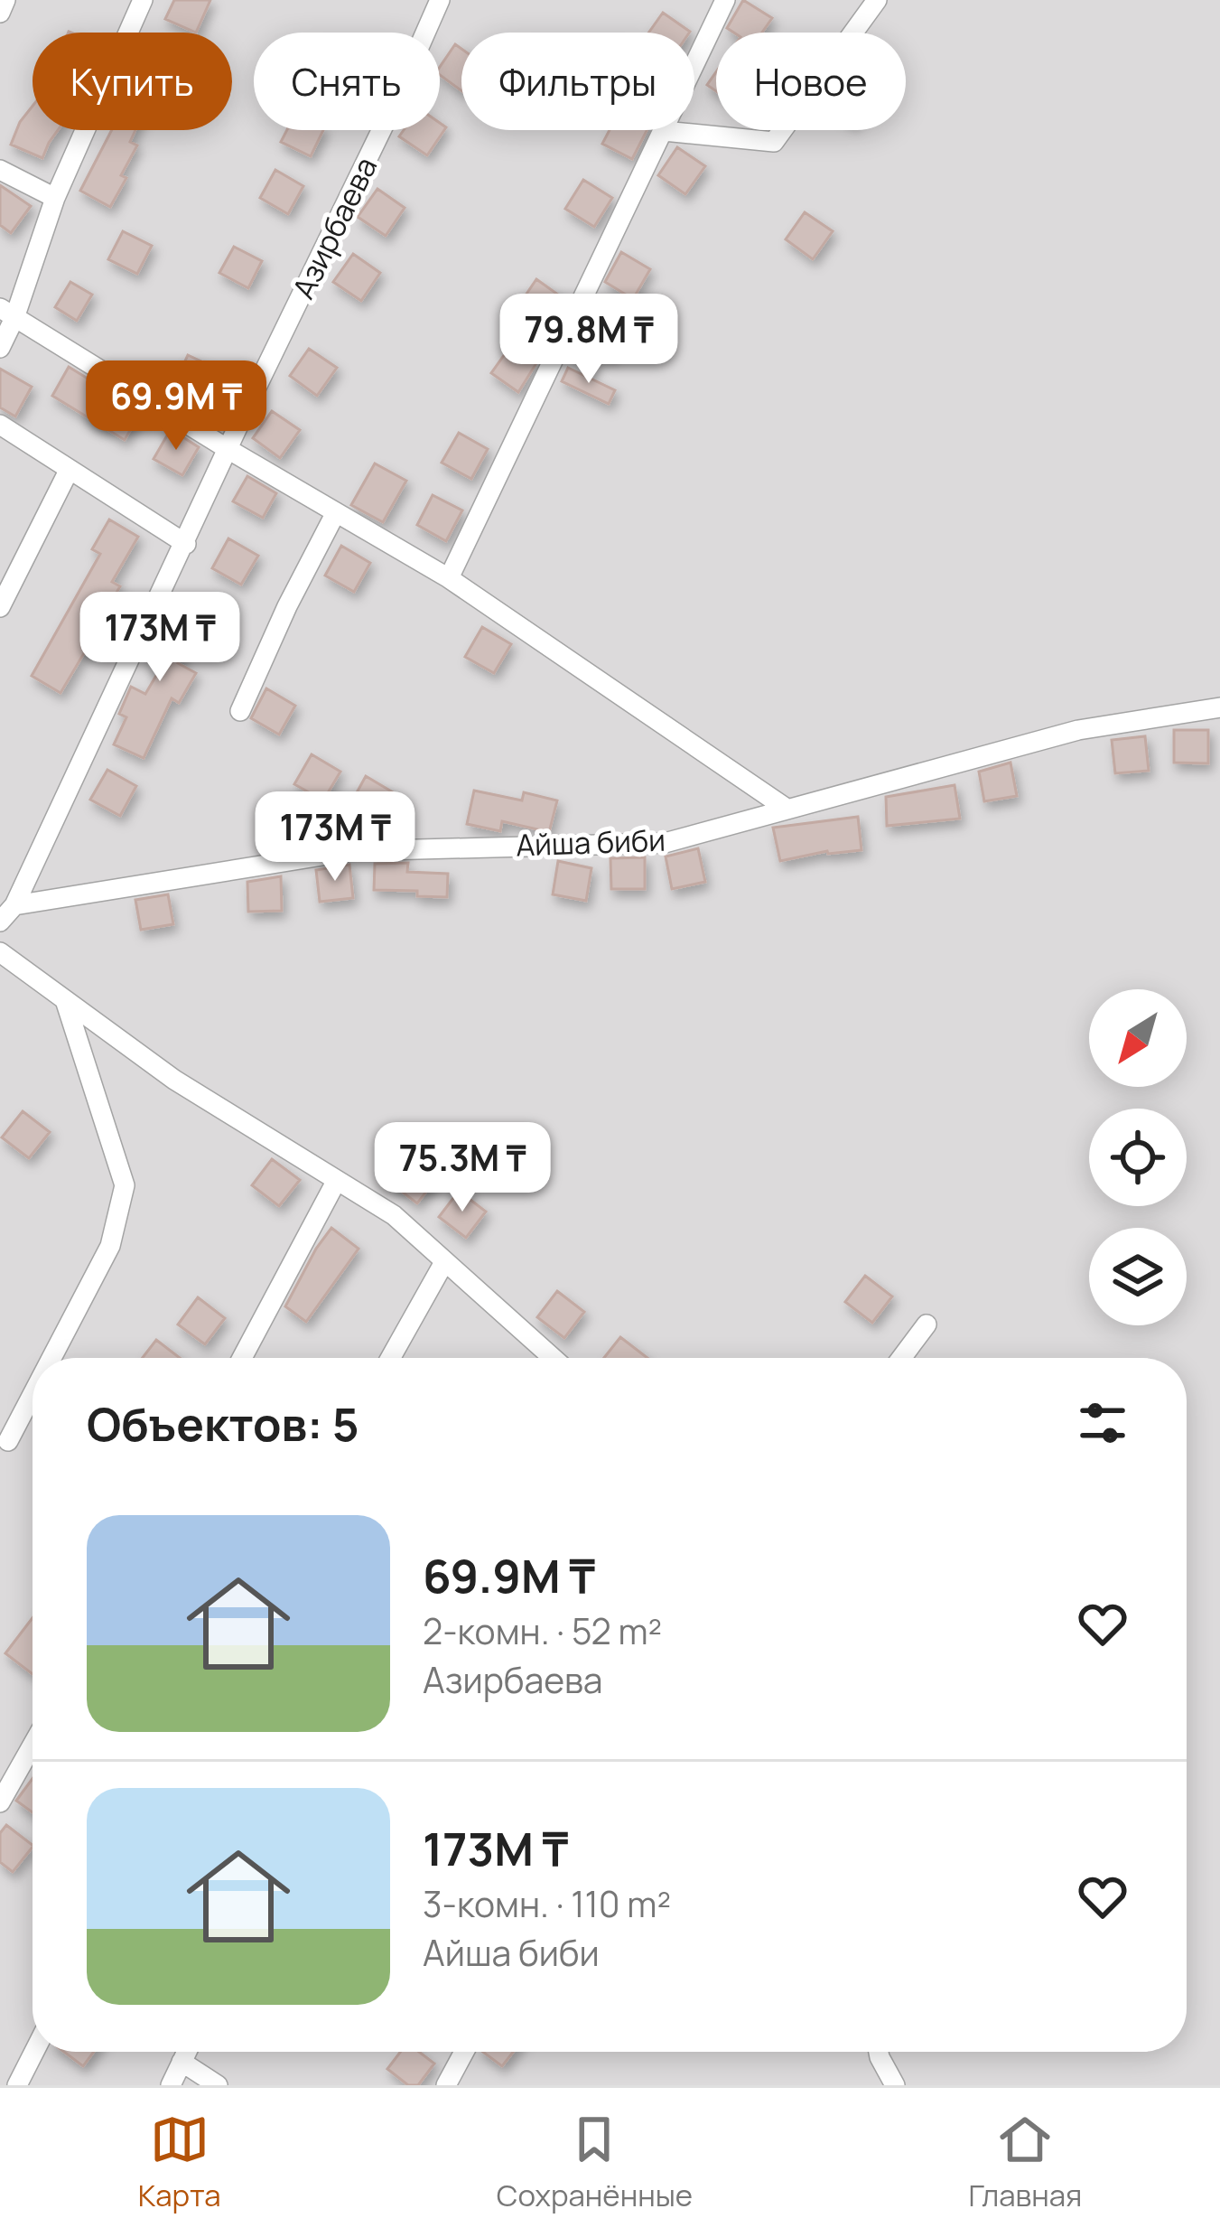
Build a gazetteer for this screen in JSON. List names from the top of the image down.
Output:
{
  "streets": {
    "street": ["Азирбаева", "Айша биби"]
  },
  "crossings": [
    ["Азирбаева", "Айша биби"]
  ],
  "north": "bottom left",
  "page": {
    "chip": [
      "Купить",
      "Снять",
      "Фильтры",
      "Новое"
    ],
    "price": [
      "79.8M ₸",
      "69.9M ₸",
      "173M ₸",
      "173M ₸",
      "75.3M ₸"
    ],
    "heading": "Объектов: 5",
    "list": [
      {
        "name": "69.9M ₸",
        "note": "2-комн. · 52 m² · Азирбаева"
      },
      {
        "name": "173M ₸",
        "note": "3-комн. · 110 m² · Айша биби"
      }
    ],
    "tabs": ["Карта", "Сохранённые", "Главная"]
  }
}
